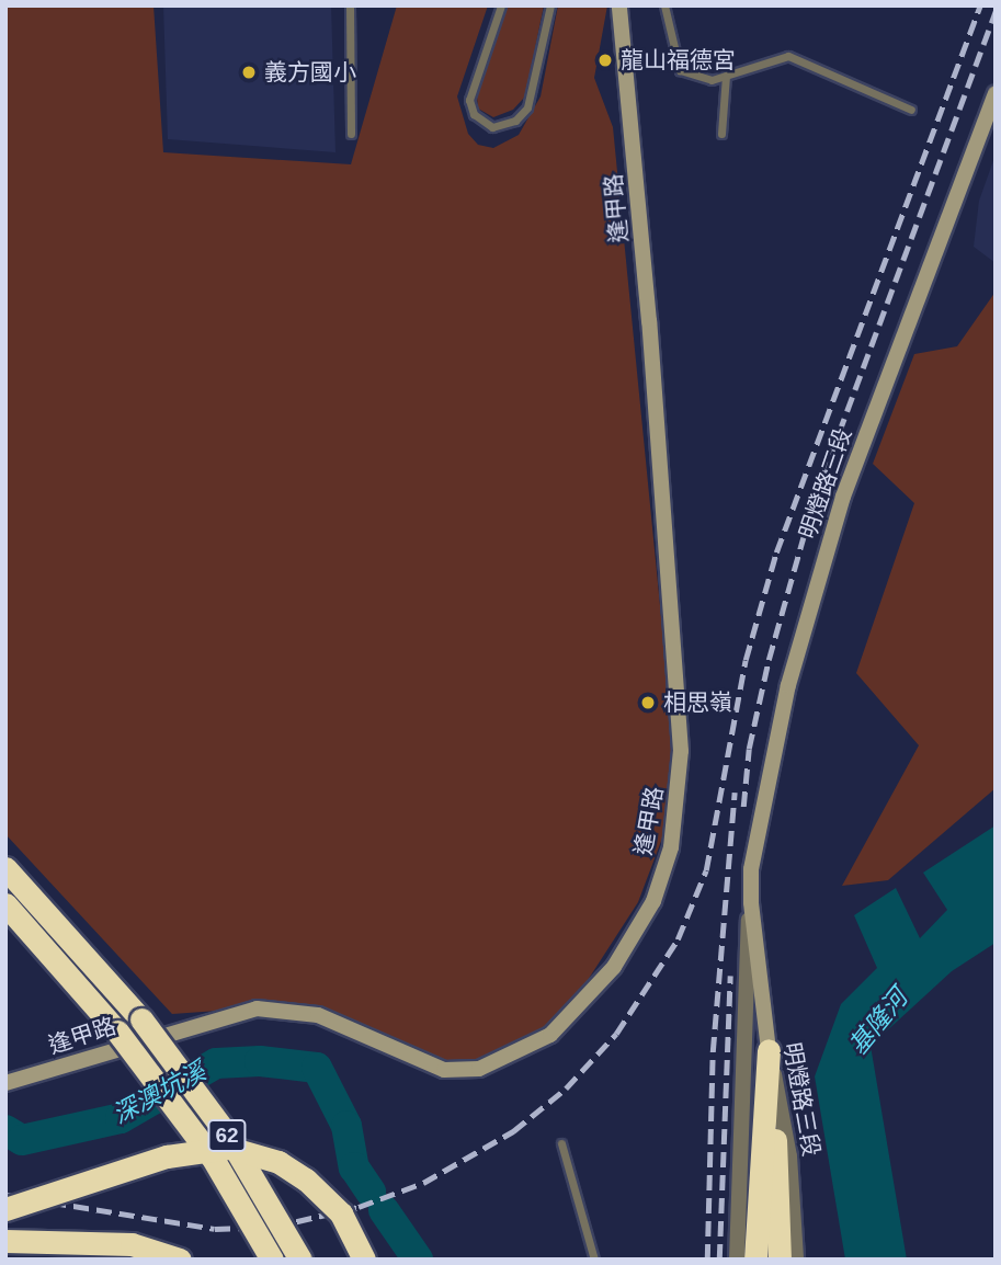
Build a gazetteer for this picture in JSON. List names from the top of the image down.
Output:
{
  "streets": {
    "highway": ["62"],
    "main road": ["逢甲路", "明燈路三段"]
  },
  "water": ["基隆河", "深澳坑溪"],
  "places": ["龍山福德宮", "義方國小", "相思嶺"]
}
